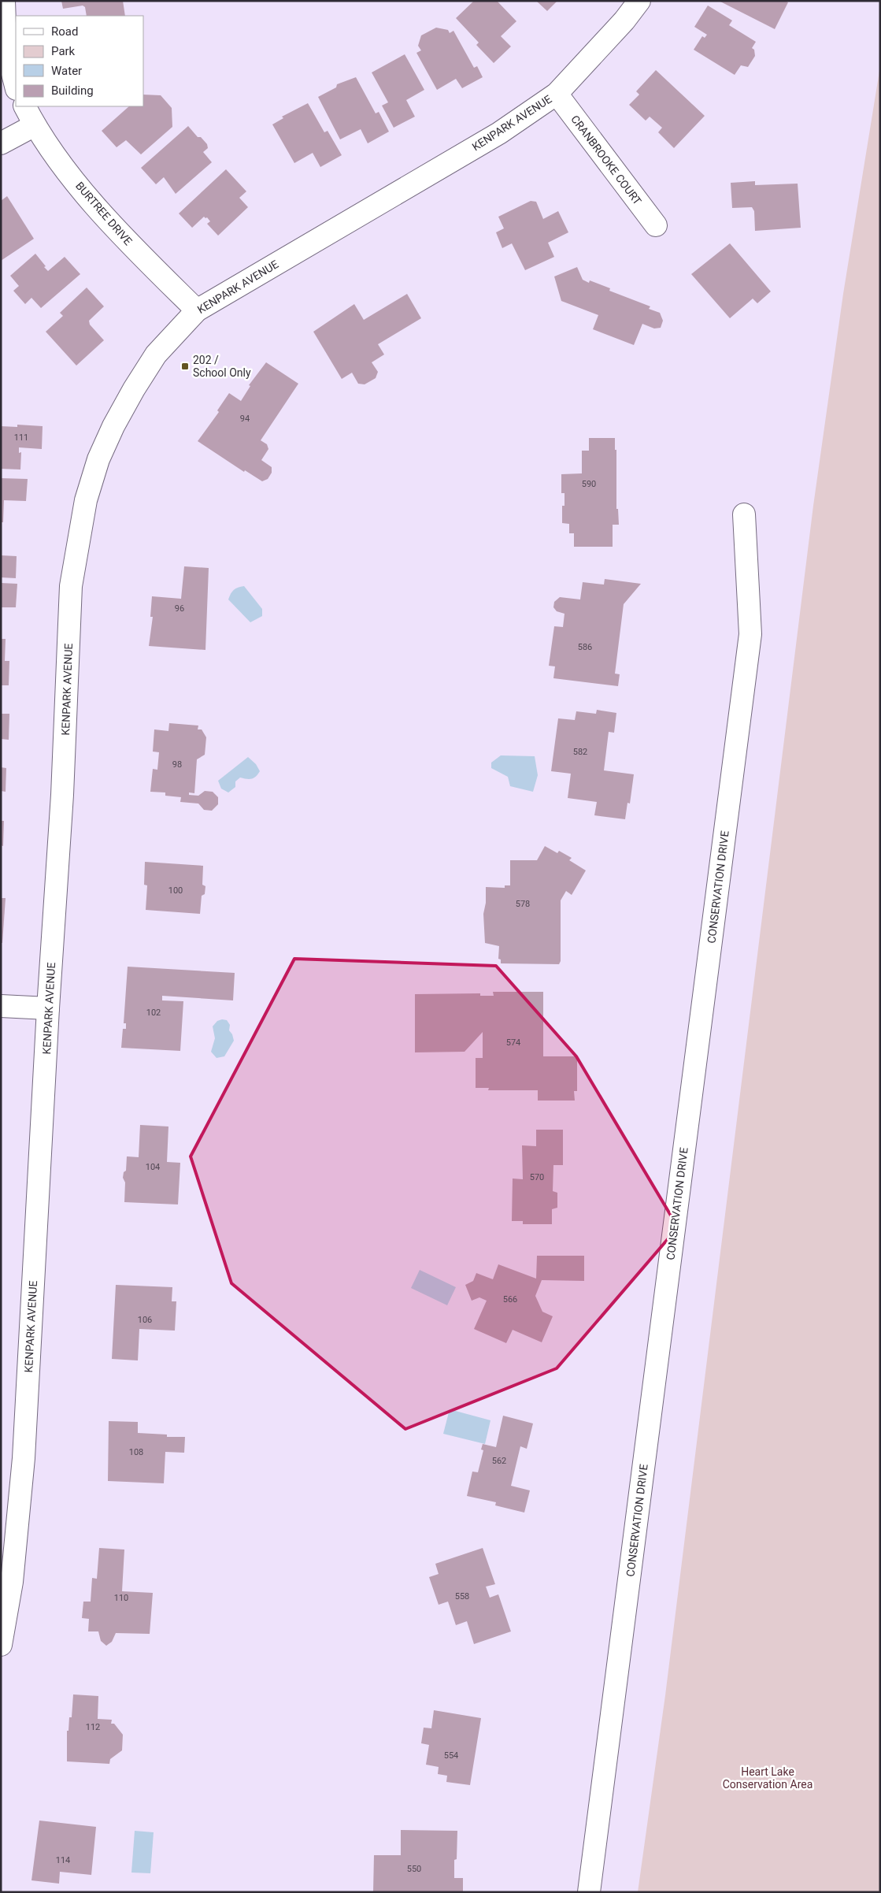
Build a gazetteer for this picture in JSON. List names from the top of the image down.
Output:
{
  "streets": {
    "street": [
      "KENPARK AVENUE",
      "CRANBROOKE COURT",
      "BURTREE DRIVE",
      "CONSERVATION DRIVE"
    ]
  },
  "crossings": [
    ["KENPARK AVENUE", "CRANBROOKE COURT"],
    ["KENPARK AVENUE", "BURTREE DRIVE"]
  ],
  "parks": ["Heart Lake Conservation Area"],
  "places": {
    "transit": ["202 / School Only"]
  },
  "house_numbers": [
    "94",
    "111",
    "590",
    "96",
    "586",
    "582",
    "98",
    "100",
    "578",
    "102",
    "574",
    "104",
    "570",
    "566",
    "106",
    "108",
    "562",
    "558",
    "110",
    "112",
    "554",
    "114",
    "550"
  ],
  "legend": [
    "Road",
    "Park",
    "Water",
    "Building"
  ]
}
